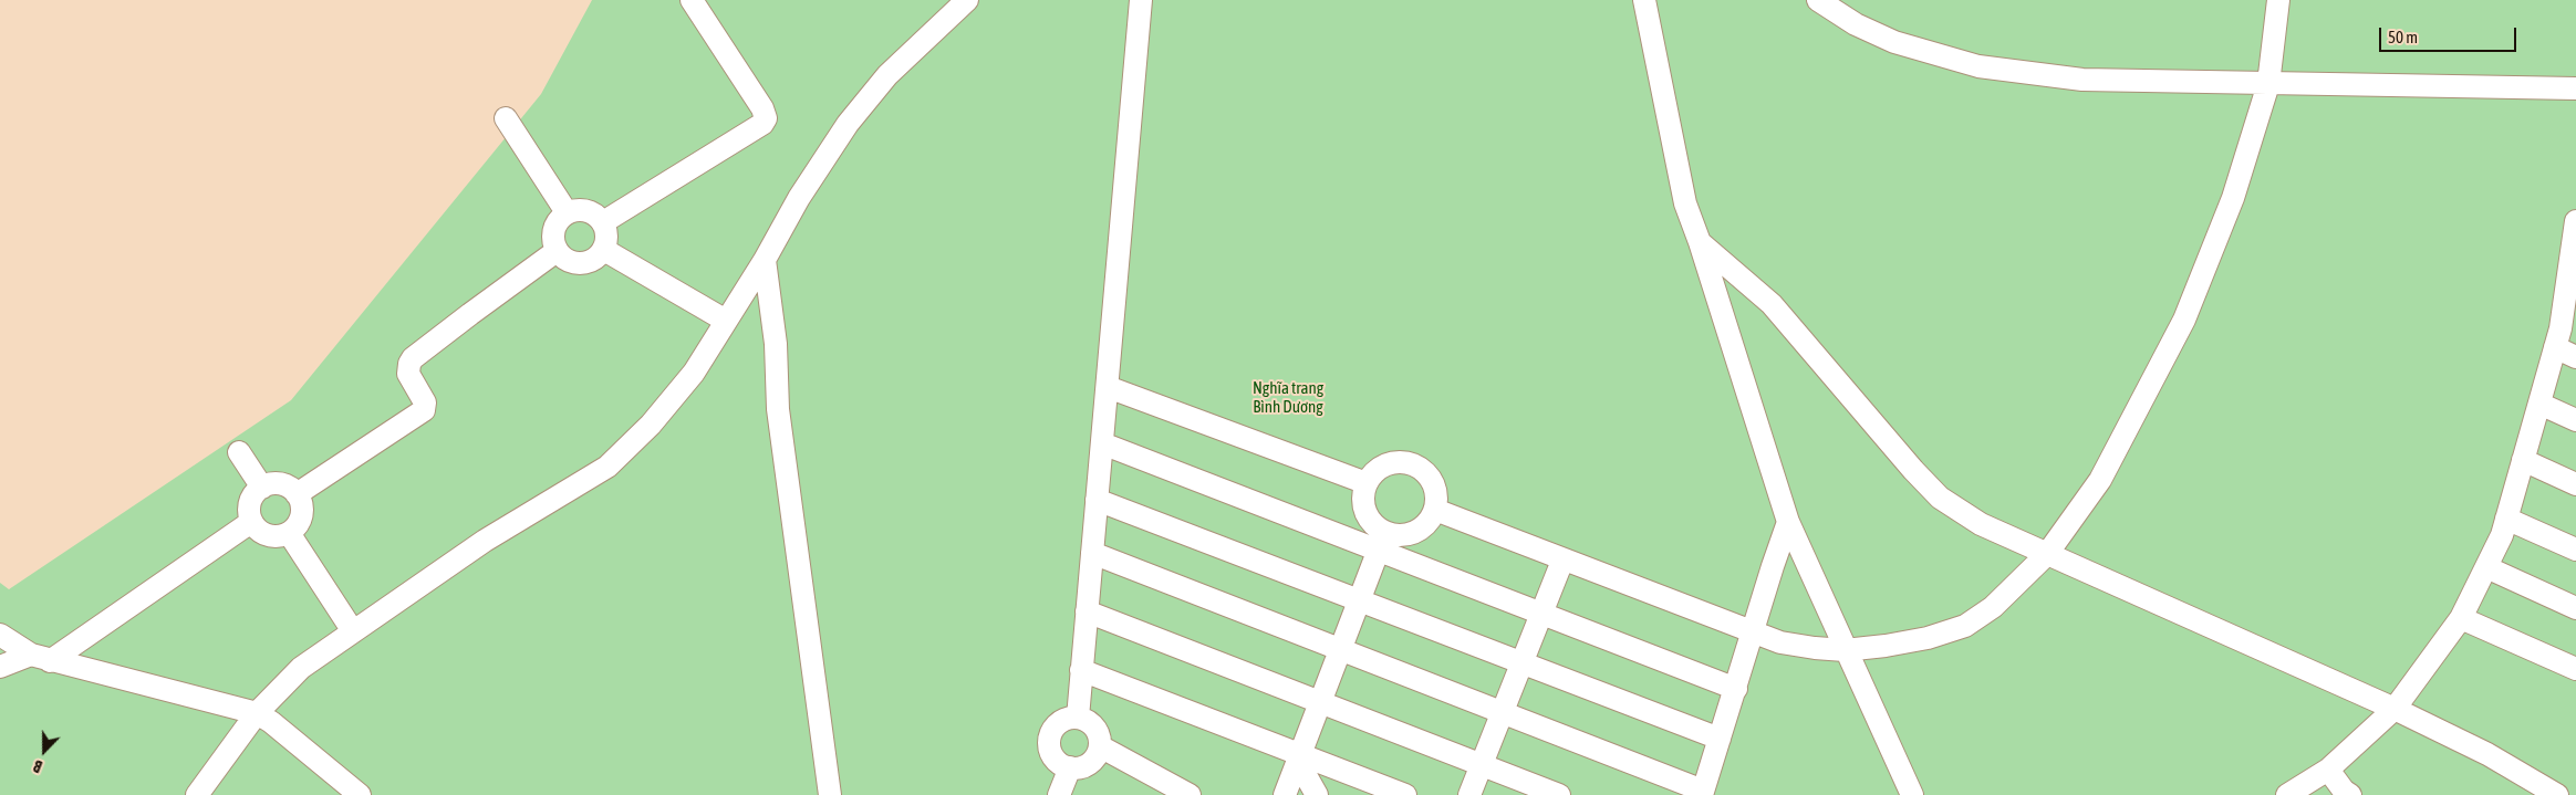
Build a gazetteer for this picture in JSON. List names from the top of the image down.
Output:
{
  "parks": ["Nghĩa trang Bình Dương"],
  "scale_bar": "50 m",
  "north": "bottom"
}
